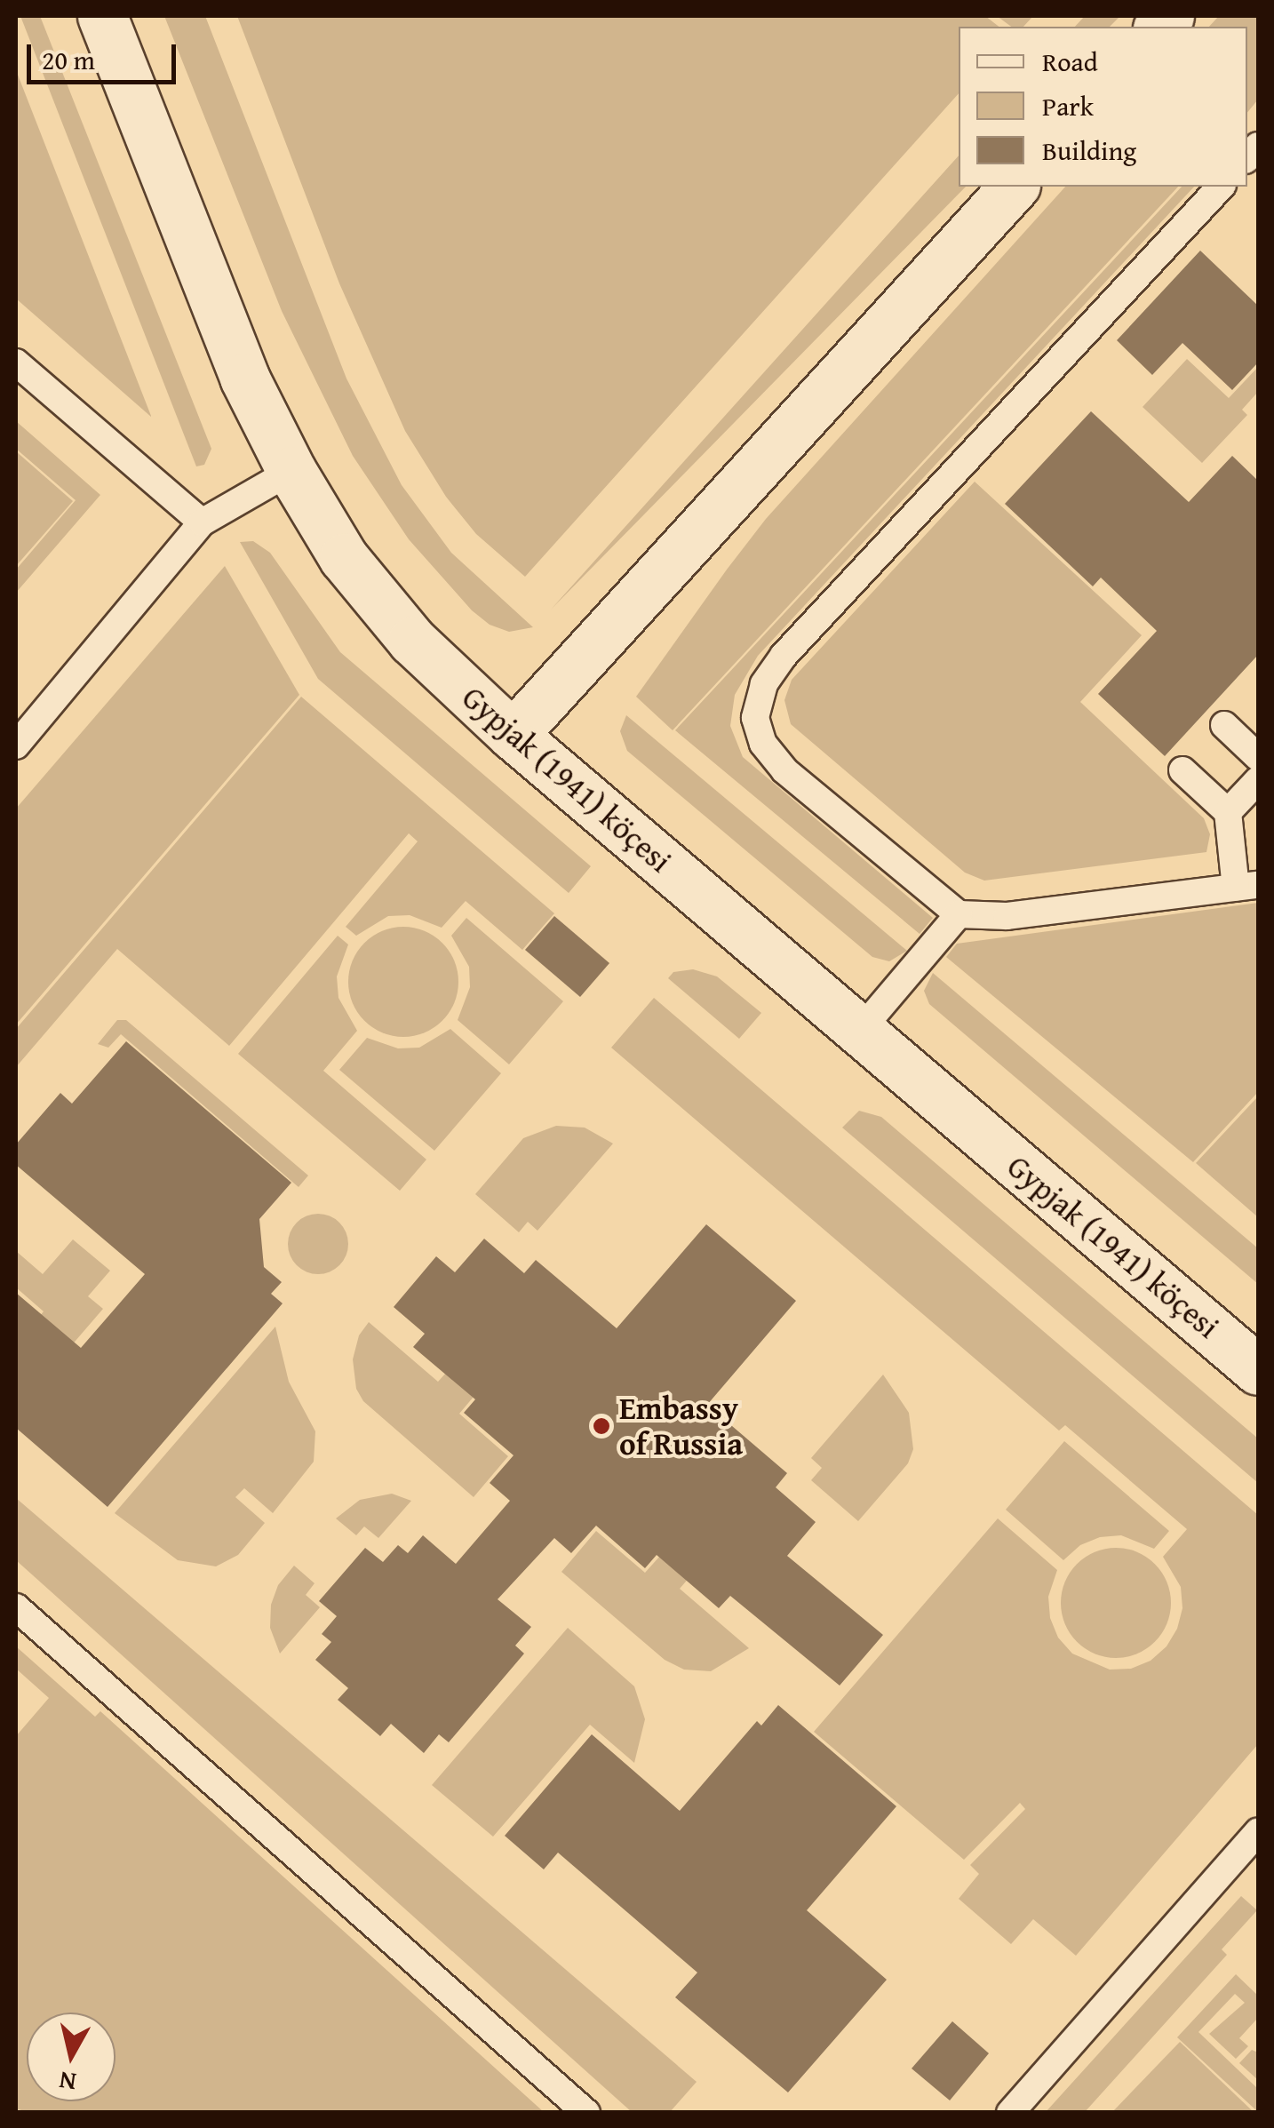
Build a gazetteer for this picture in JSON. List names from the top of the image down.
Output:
{
  "streets": {
    "street": ["Gypjak (1941) köçesi"]
  },
  "places": ["Embassy of Russia"],
  "legend": ["Road", "Park", "Building"],
  "scale_bar": "20 m",
  "north": "bottom"
}
